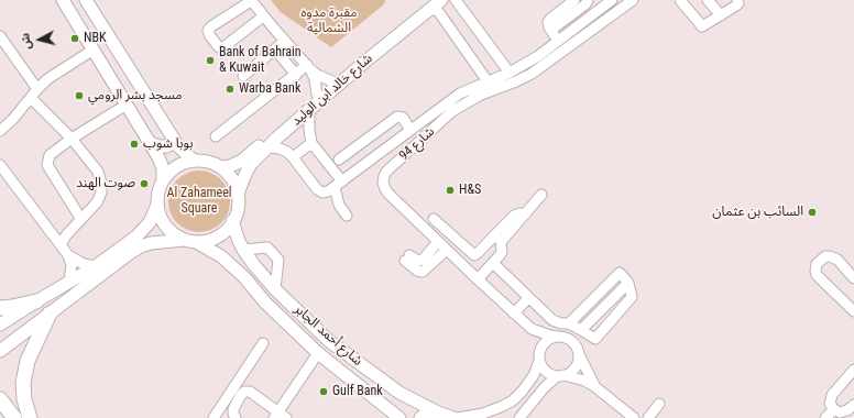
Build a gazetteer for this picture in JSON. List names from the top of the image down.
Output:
{
  "streets": {
    "main road": ["شارع خالد ابن الوليد", "شارع أحمد الجابر"],
    "street": ["شارع 94"]
  },
  "crossings": [
    ["شارع خالد ابن الوليد", "شارع أحمد الجابر"]
  ],
  "parks": ["مقبرة مدوه الشمالية", "Al Zahameel Square"],
  "places": [
    "NBK",
    "Bank of Bahrain & Kuwait",
    "Warba Bank",
    "مسجد بشر الرومي",
    "بوبا شوب",
    "صوت الهند",
    "H&S",
    "السائب بن عثمان",
    "Gulf Bank"
  ],
  "north": "left"
}
